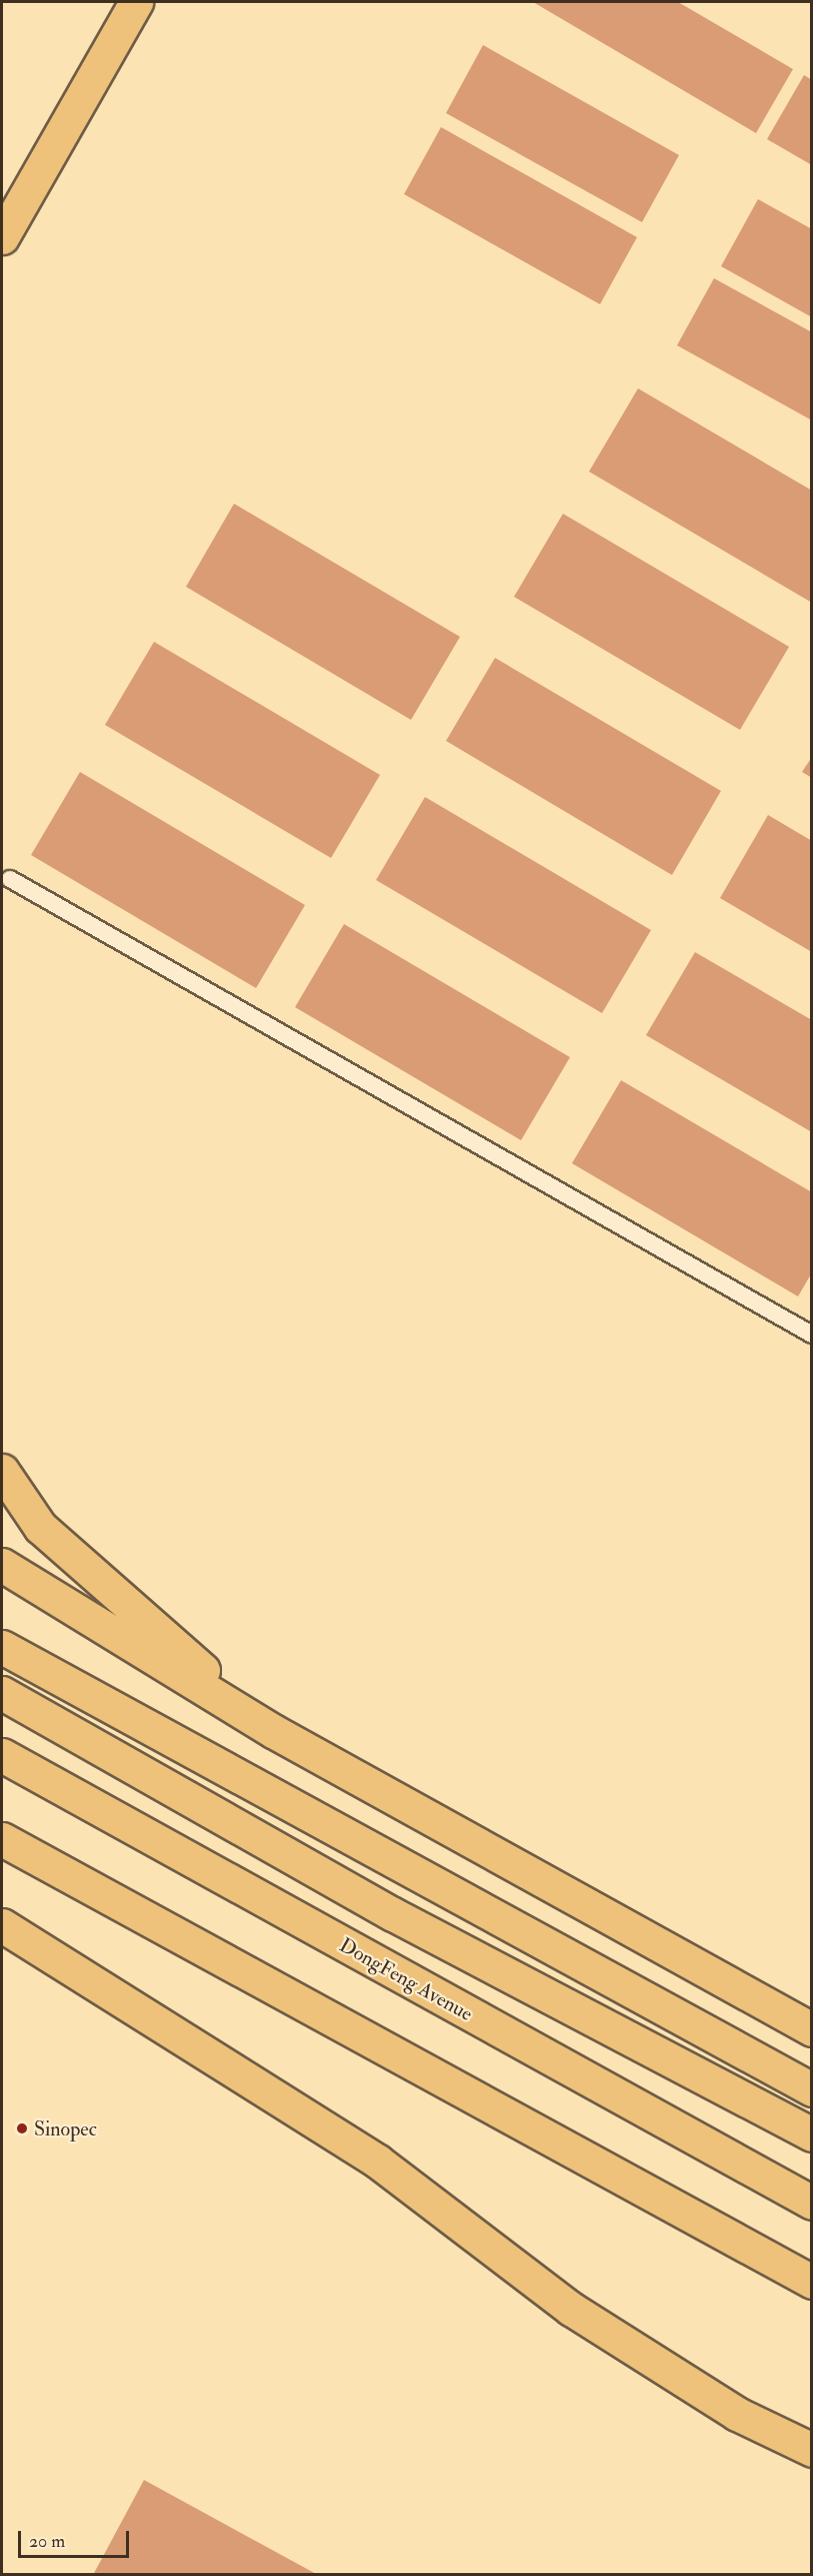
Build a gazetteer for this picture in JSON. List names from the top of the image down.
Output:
{
  "streets": {
    "main road": ["DongFeng Avenue"]
  },
  "places": ["Sinopec"],
  "scale_bar": "20 m"
}
